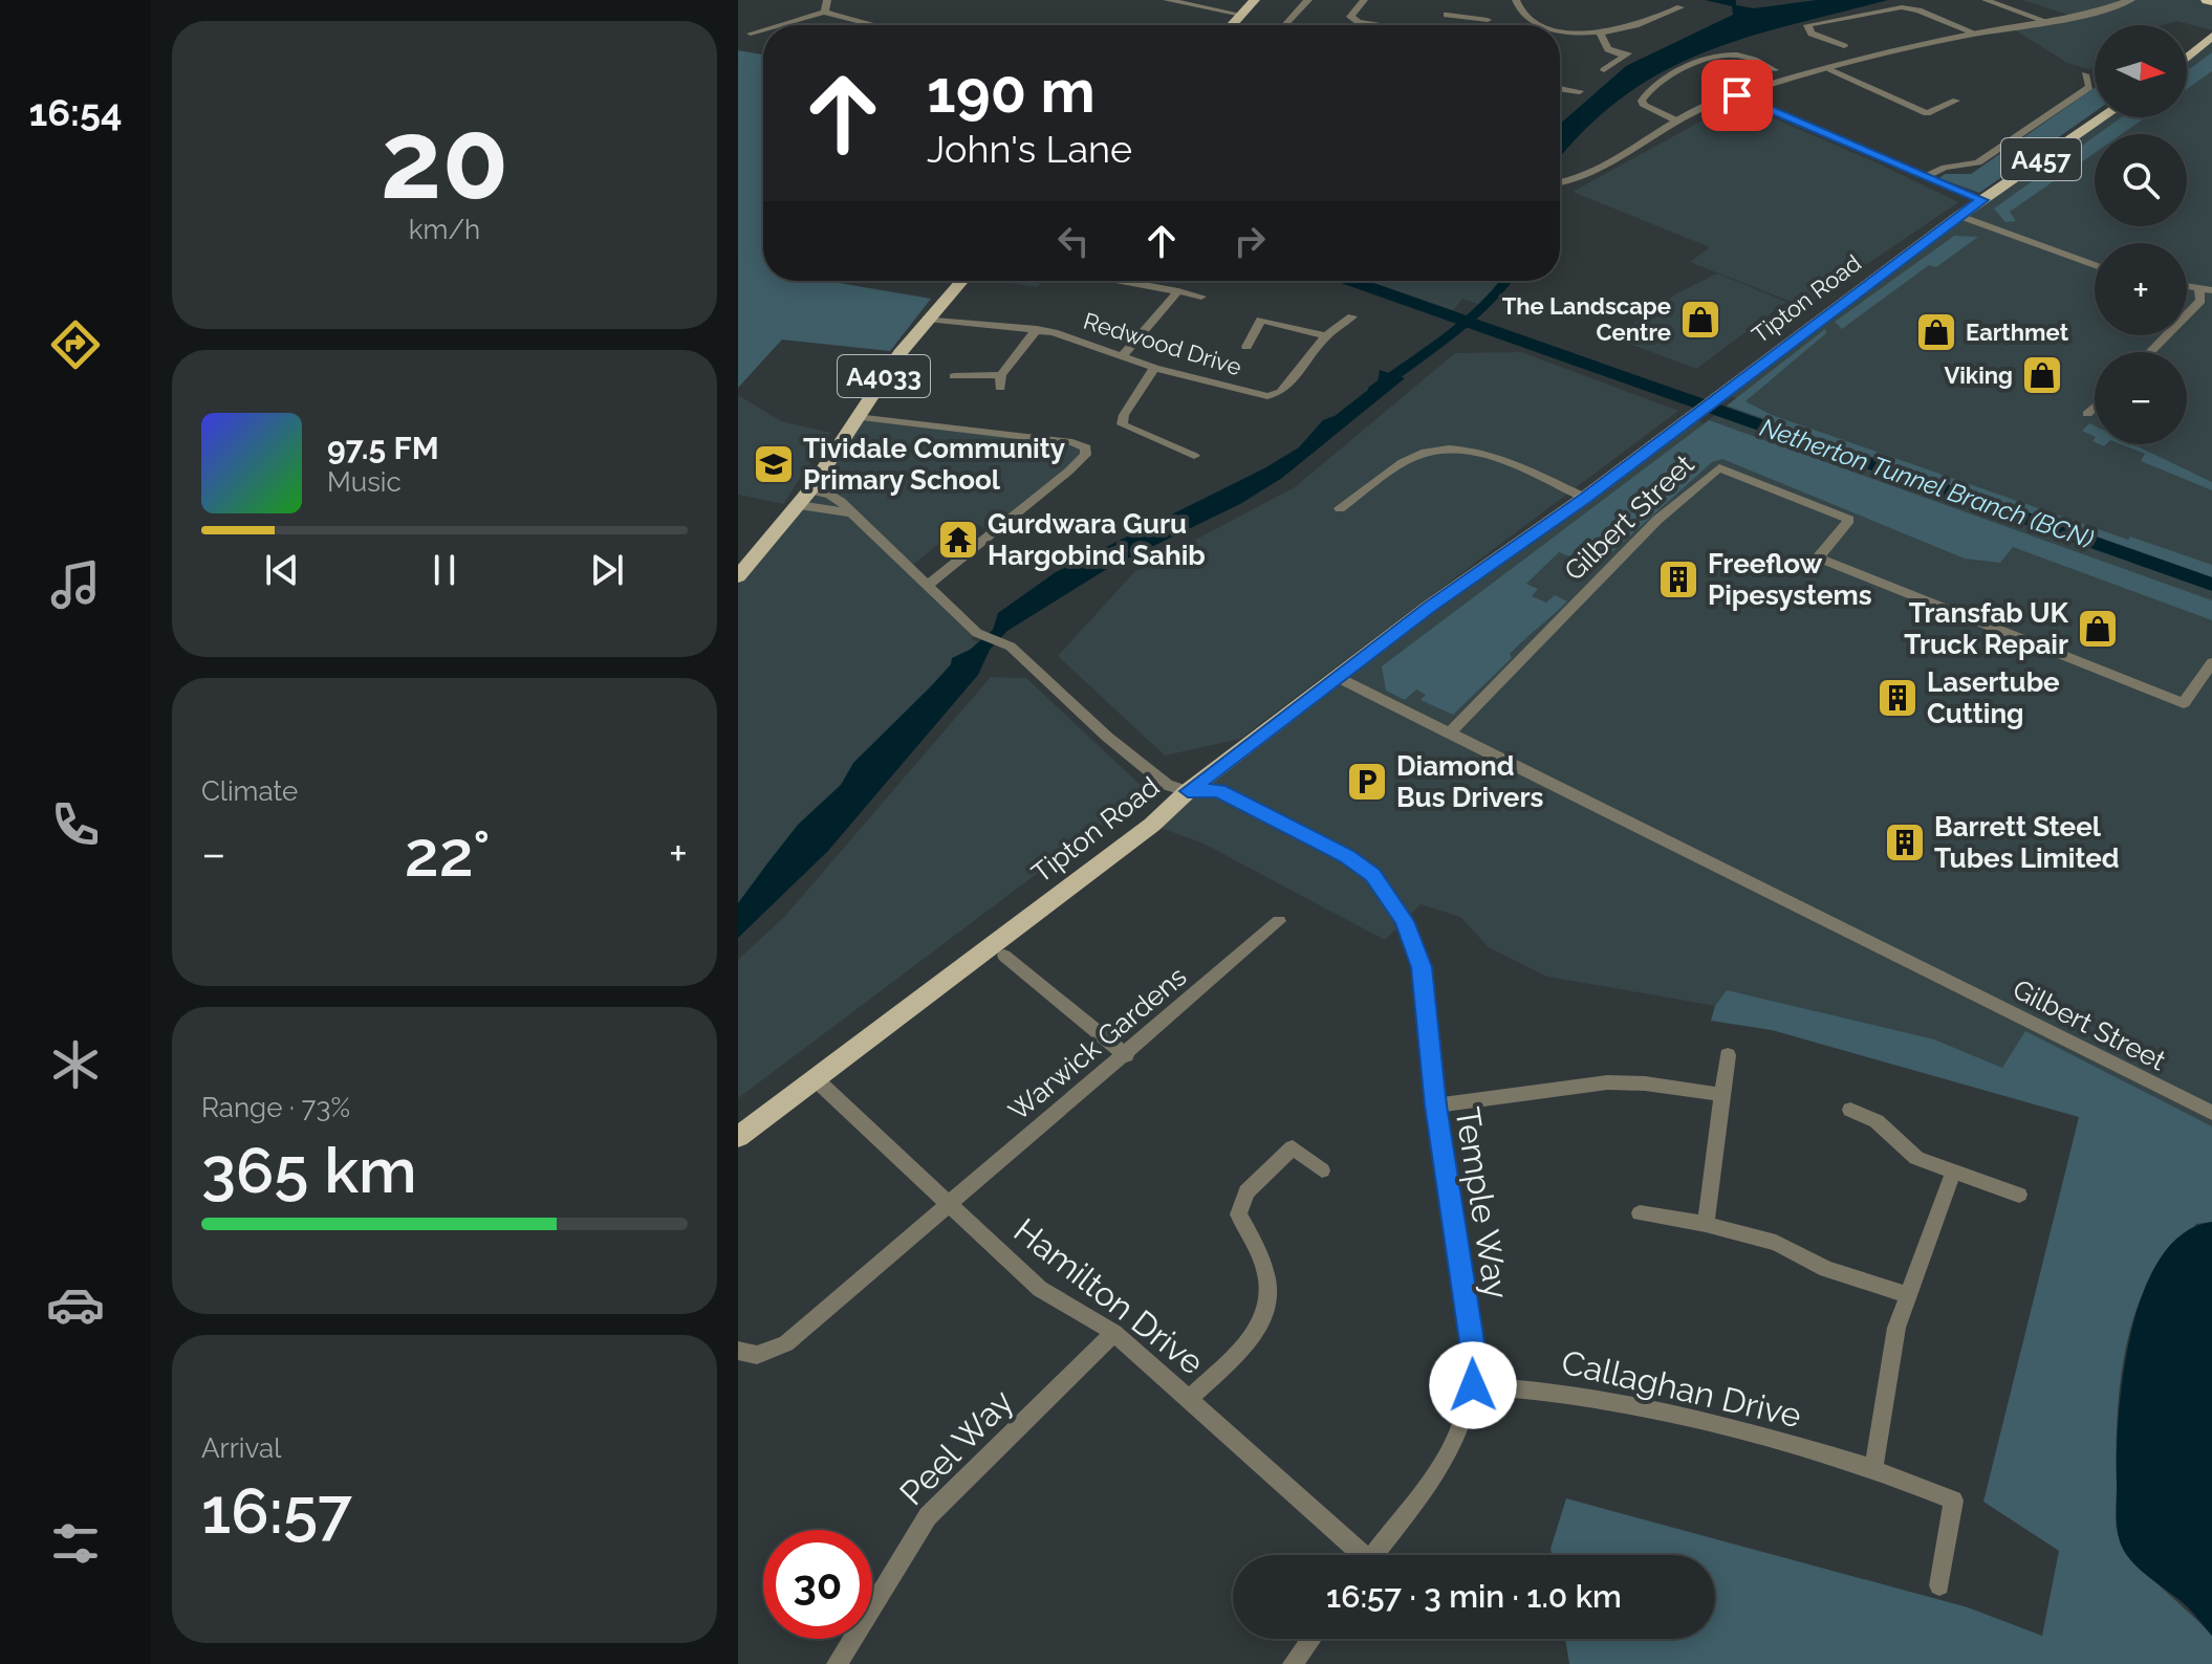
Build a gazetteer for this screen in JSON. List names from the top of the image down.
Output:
{
  "streets": {
    "main road": ["A457", "Tipton Road", "A4033"],
    "street": [
      "Redwood Drive",
      "Gilbert Street",
      "Warwick Gardens",
      "Temple Way",
      "Hamilton Drive",
      "Callaghan Drive",
      "Peel Way"
    ]
  },
  "crossings": [
    ["A457", "Tipton Road"],
    ["Tipton Road", "Gilbert Street"],
    ["Tipton Road", "Temple Way"],
    ["Tipton Road", "Hamilton Drive"],
    ["Redwood Drive", "A4033"],
    ["Warwick Gardens", "Hamilton Drive"],
    ["Temple Way", "Callaghan Drive"],
    ["Hamilton Drive", "Peel Way"]
  ],
  "water": ["Netherton Tunnel Branch (BCN)"],
  "places": {
    "shop": [
      "The Landscape Centre",
      "Earthmet",
      "Viking",
      "Transfab UK Truck Repair"
    ],
    "school or university": ["Tividale Community Primary School"],
    "temple": ["Gurdwara Guru Hargobind Sahib"],
    "building": ["Freeflow Pipesystems", "Lasertube Cutting", "Barrett Steel Tubes Limited"],
    "parking": ["Diamond Bus Drivers"]
  },
  "north": "right",
  "page": {
    "tabs": "16:54",
    "tile": [
      ["20", "km/h"],
      "Climate",
      ["Range · 73%", "365 km"],
      ["Arrival", "16:57"]
    ],
    "map_buttons": ["+", "−"],
    "turn": ["190 m", "John's Lane"],
    "song": ["97.5 FM", "Music"],
    "heat": ["−", "22°", "+"],
    "limit": "30",
    "trip": "16:57 · 3 min · 1.0 km"
  }
}
